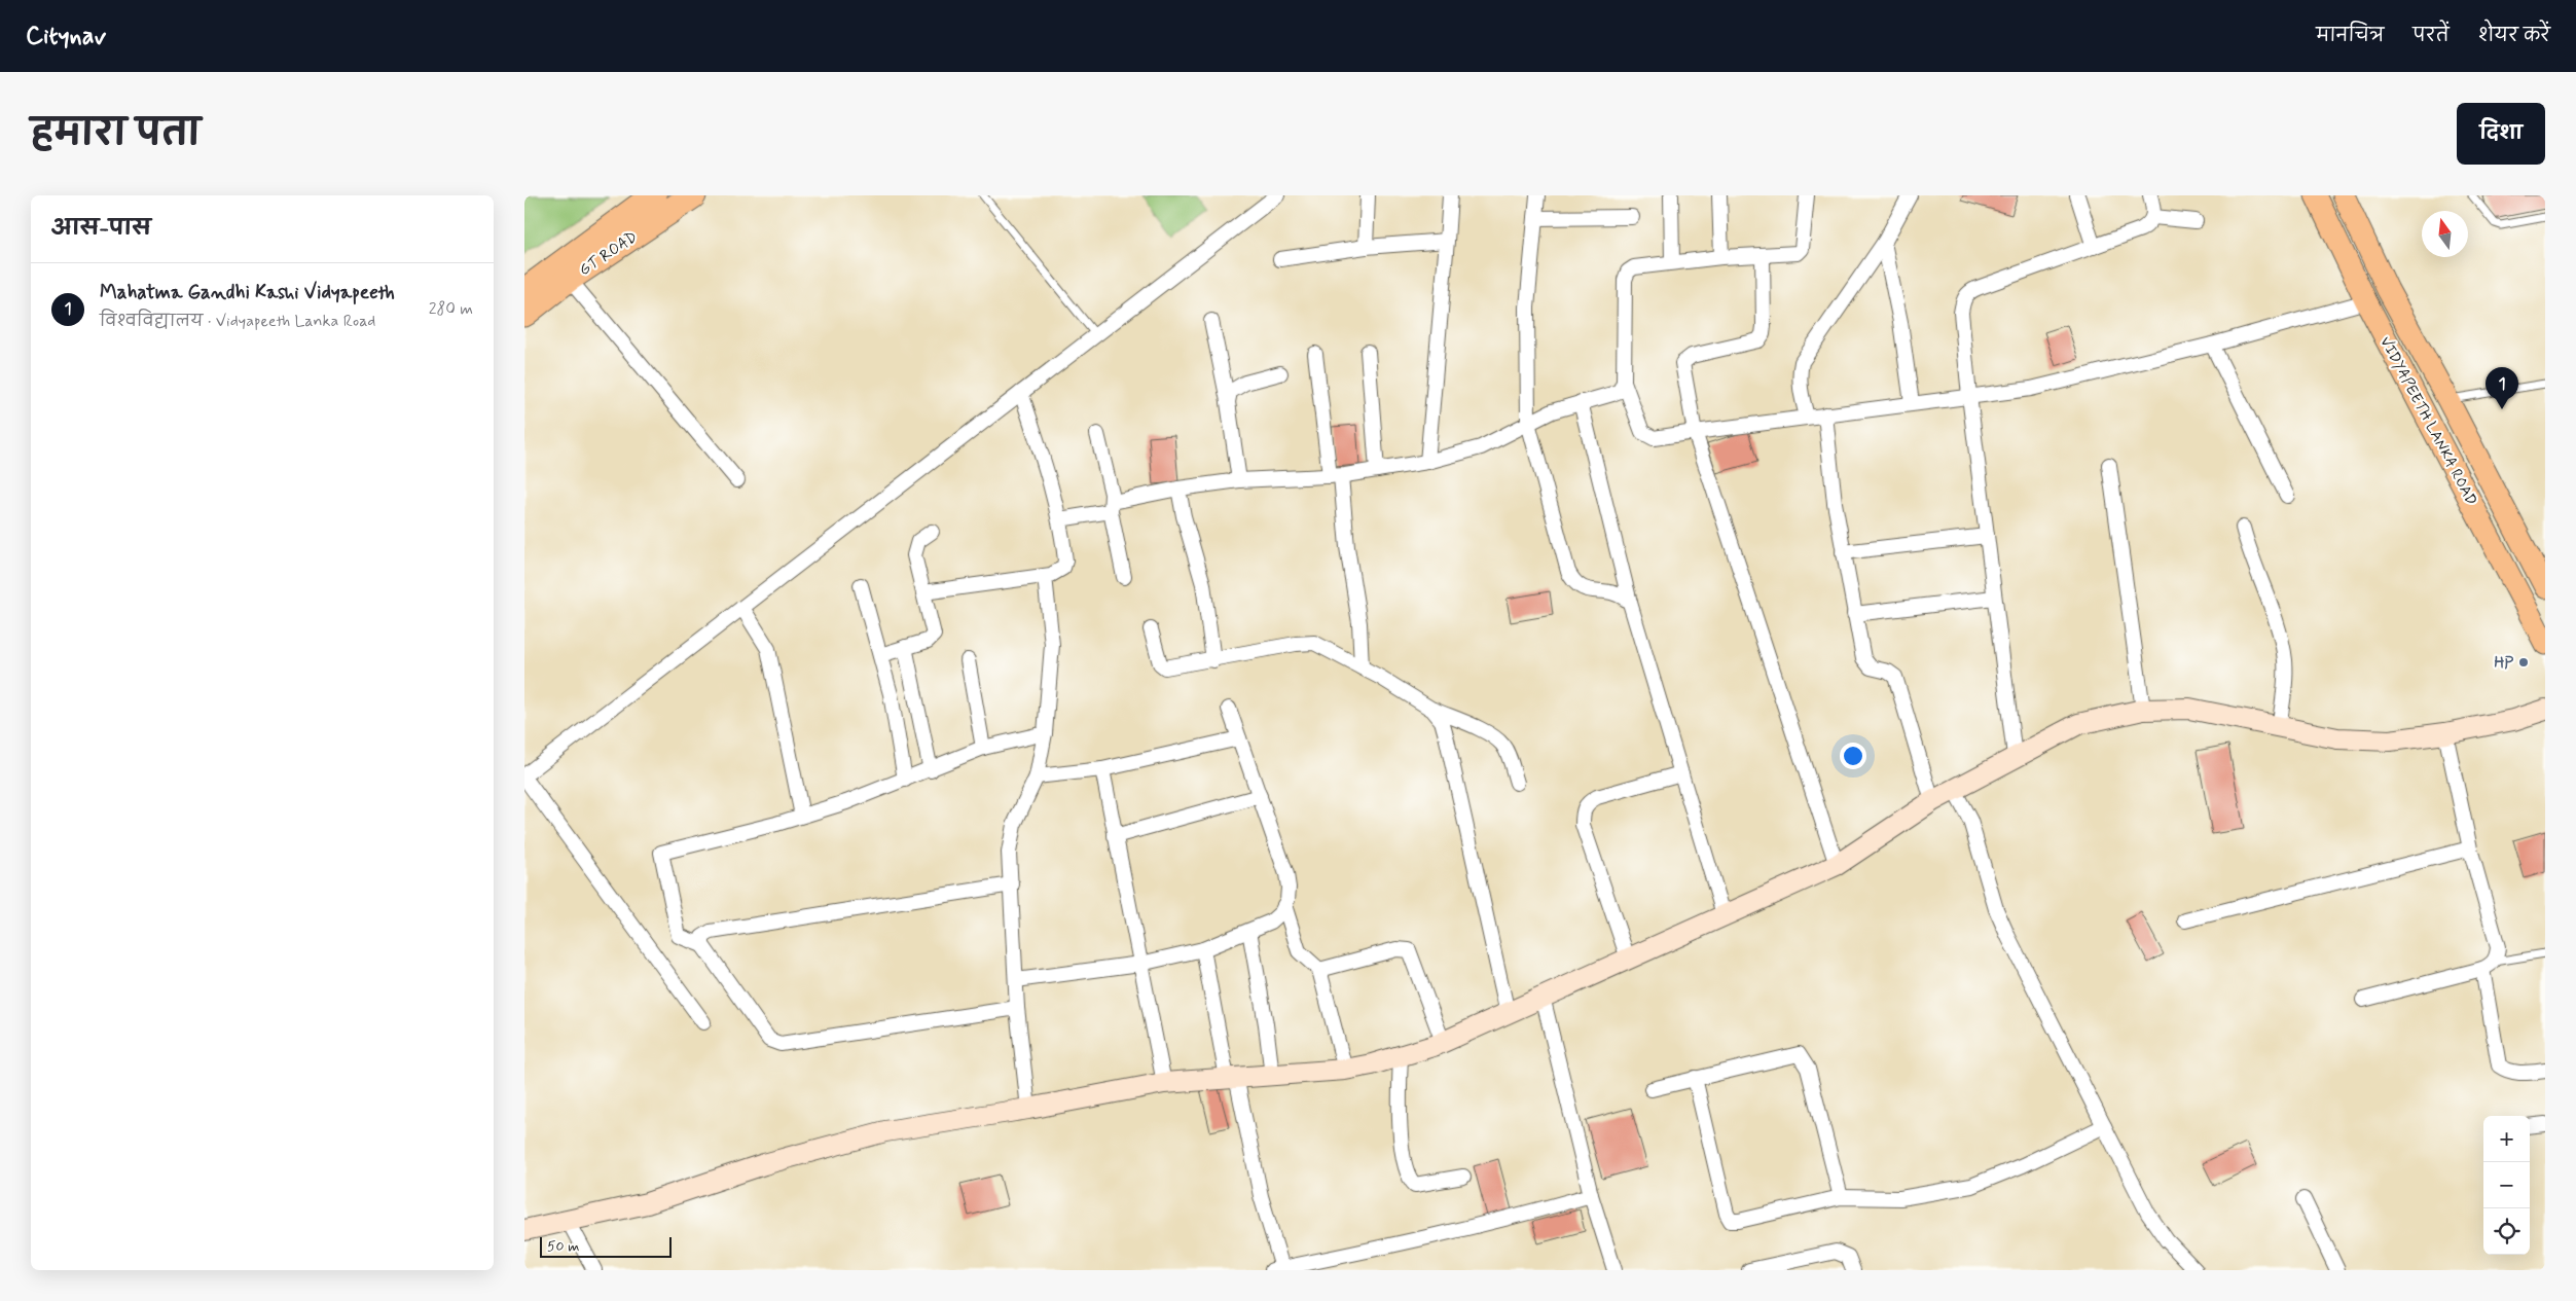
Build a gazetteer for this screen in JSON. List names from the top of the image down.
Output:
{
  "streets": {
    "highway": ["GT ROAD"],
    "main road": ["VIDYAPEETH LANKA ROAD"]
  },
  "places": ["HP"],
  "scale_bar": "50 m",
  "north": "top",
  "page": {
    "header": "Citynav",
    "nav": ["मानचित्र", "परतें", "शेयर करें"],
    "title": "हमारा पता",
    "buttons": "दिशा",
    "heading": "आस-पास",
    "list": [
      {
        "mark": "1",
        "name": "Mahatma Gandhi Kashi Vidyapeeth",
        "note": "विश्वविद्यालय · Vidyapeeth Lanka Road",
        "value": "280 m"
      }
    ],
    "pins": "1",
    "map_buttons": ["+", "−"],
    "scale": "50 m"
  }
}
